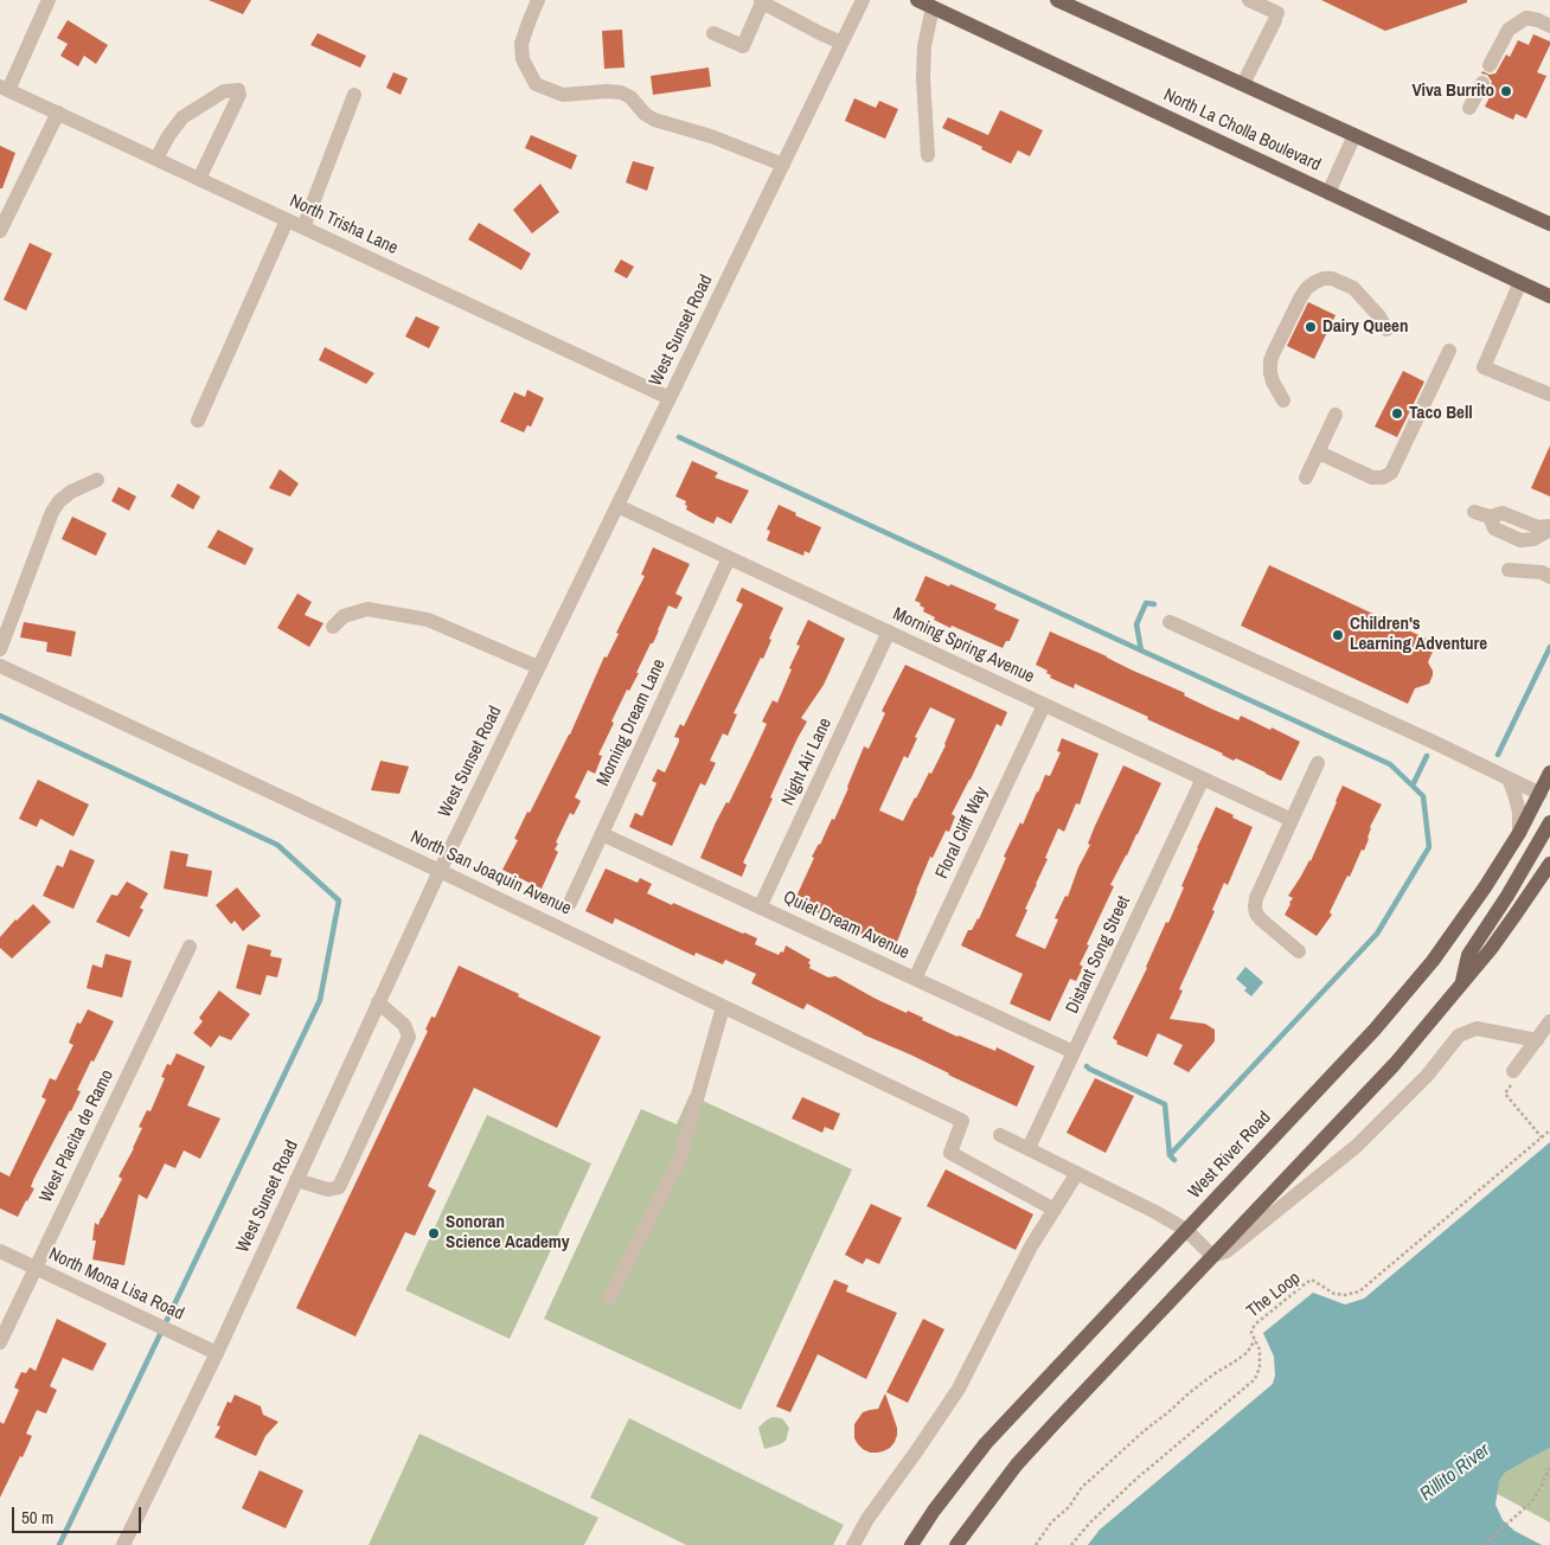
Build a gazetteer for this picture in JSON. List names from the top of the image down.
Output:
{
  "streets": {
    "main road": ["North La Cholla Boulevard", "West River Road"],
    "street": [
      "North Trisha Lane",
      "West Sunset Road",
      "Morning Spring Avenue",
      "Morning Dream Lane",
      "Night Air Lane",
      "Floral Cliff Way",
      "North San Joaquin Avenue",
      "Quiet Dream Avenue",
      "Distant Song Street",
      "West Placita de Ramo",
      "North Mona Lisa Road"
    ],
    "path": ["The Loop"]
  },
  "crossings": [
    ["North Trisha Lane", "West Sunset Road"],
    ["West Sunset Road", "Morning Spring Avenue"],
    ["West Sunset Road", "North San Joaquin Avenue"],
    ["West Sunset Road", "North Mona Lisa Road"],
    ["Morning Spring Avenue", "Morning Dream Lane"],
    ["Morning Spring Avenue", "Night Air Lane"],
    ["Morning Spring Avenue", "Floral Cliff Way"],
    ["Morning Spring Avenue", "Distant Song Street"],
    ["Morning Dream Lane", "Quiet Dream Avenue"],
    ["Night Air Lane", "Quiet Dream Avenue"],
    ["Floral Cliff Way", "Quiet Dream Avenue"],
    ["Quiet Dream Avenue", "Distant Song Street"],
    ["West Placita de Ramo", "North Mona Lisa Road"]
  ],
  "water": ["Rillito River"],
  "places": [
    "Viva Burrito",
    "Dairy Queen",
    "Taco Bell",
    "Children's Learning Adventure",
    "Sonoran Science Academy"
  ],
  "scale_bar": "50 m"
}
